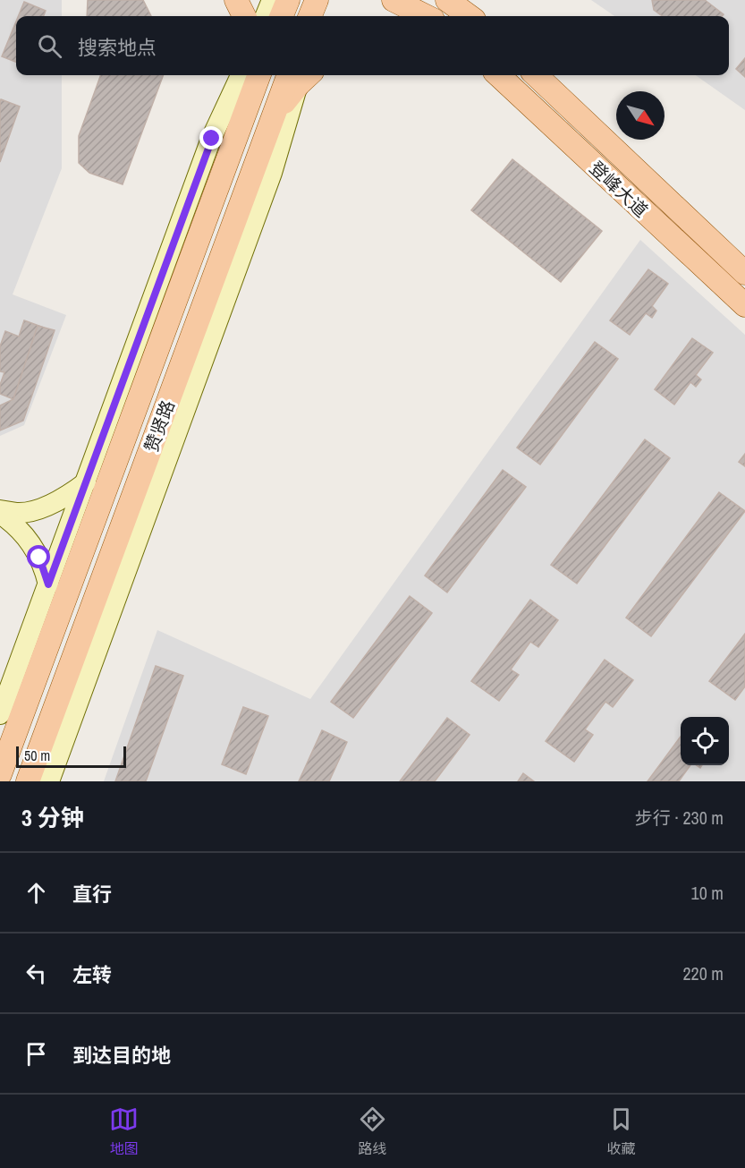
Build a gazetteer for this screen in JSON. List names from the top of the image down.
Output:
{
  "streets": {
    "main road": ["登峰大道", "赞贤路"]
  },
  "scale_bar": "50 m",
  "north": "bottom right",
  "page": {
    "search": "搜索地点",
    "scale": "50 m",
    "heading": ["3 分钟", "步行 · 230 m"],
    "list": [
      ["直行", "10 m"],
      ["左转", "220 m"],
      "到达目的地"
    ],
    "nav": ["地图", "路线", "收藏"]
  }
}
